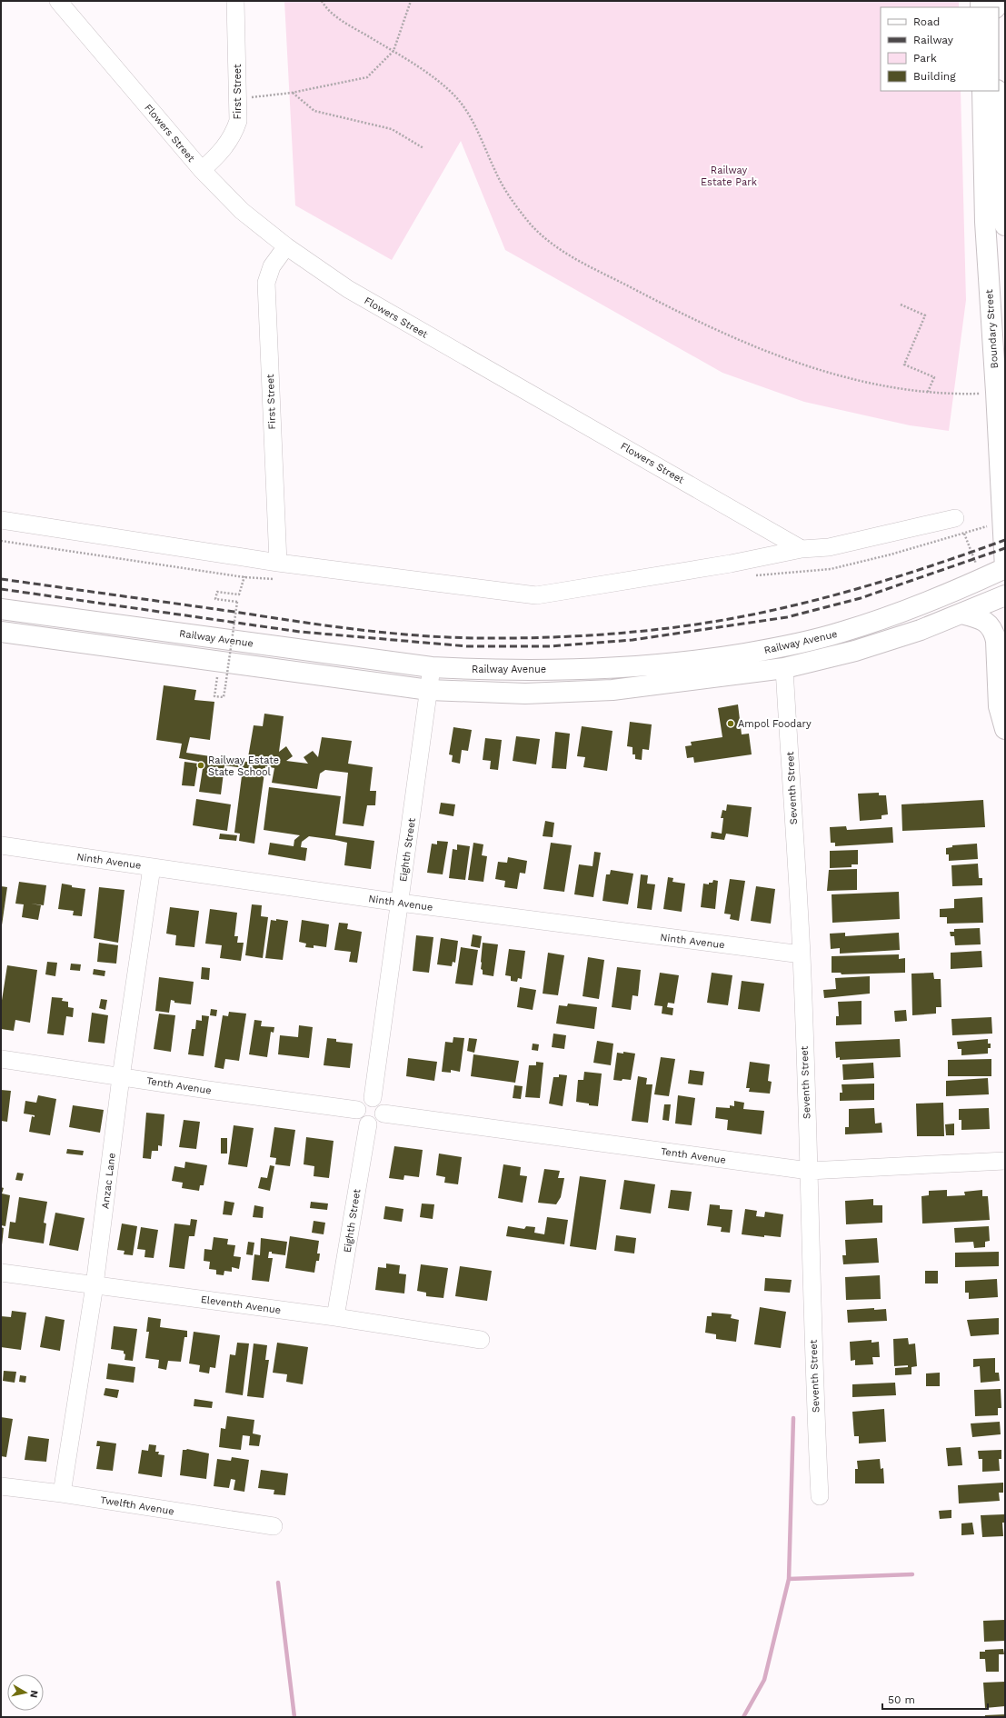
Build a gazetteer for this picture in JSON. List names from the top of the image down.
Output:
{
  "streets": {
    "main road": ["Boundary Street", "Railway Avenue"],
    "street": [
      "First Street",
      "Flowers Street",
      "Seventh Street",
      "Eighth Street",
      "Ninth Avenue",
      "Tenth Avenue",
      "Anzac Lane",
      "Eleventh Avenue",
      "Twelfth Avenue"
    ]
  },
  "crossings": [
    ["First Street", "Flowers Street"],
    ["Boundary Street", "Railway Avenue"],
    ["Railway Avenue", "Seventh Street"],
    ["Railway Avenue", "Eighth Street"],
    ["Seventh Street", "Ninth Avenue"],
    ["Seventh Street", "Tenth Avenue"],
    ["Eighth Street", "Ninth Avenue"],
    ["Eighth Street", "Tenth Avenue"],
    ["Eighth Street", "Eleventh Avenue"],
    ["Ninth Avenue", "Anzac Lane"],
    ["Tenth Avenue", "Anzac Lane"],
    ["Anzac Lane", "Eleventh Avenue"],
    ["Anzac Lane", "Twelfth Avenue"]
  ],
  "parks": ["Railway Estate Park"],
  "places": ["Ampol Foodary", "Railway Estate State School"],
  "legend": [
    "Road",
    "Railway",
    "Park",
    "Building"
  ],
  "scale_bar": "50 m",
  "north": "right"
}
